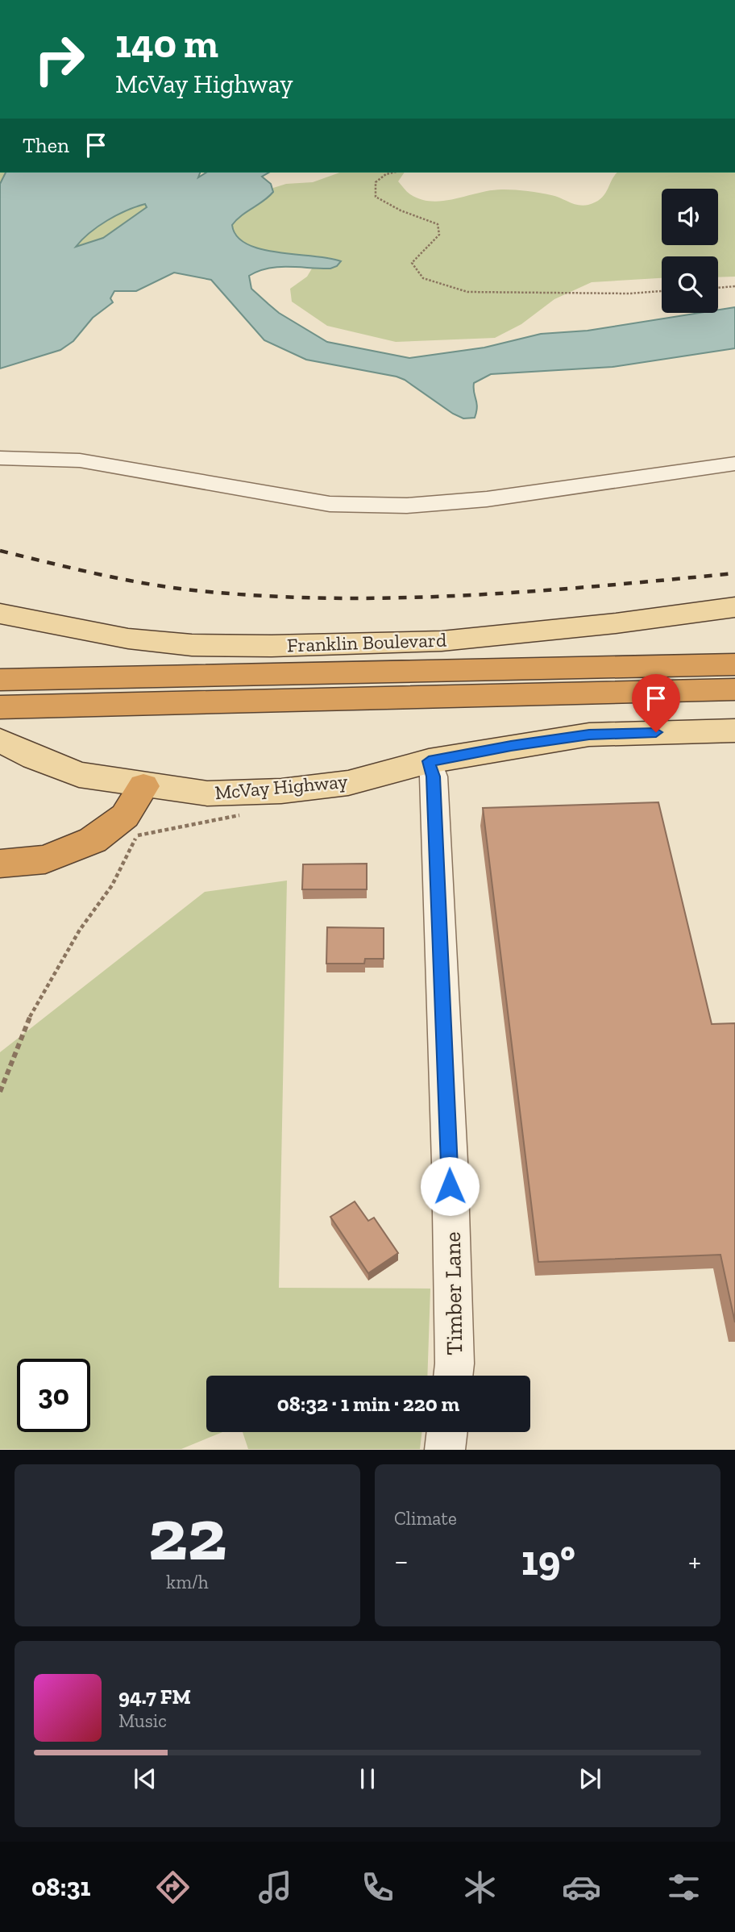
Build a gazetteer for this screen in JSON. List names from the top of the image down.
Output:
{
  "streets": {
    "main road": ["Franklin Boulevard", "McVay Highway"],
    "street": ["Timber Lane"]
  },
  "crossings": [
    ["McVay Highway", "Timber Lane"]
  ],
  "page": {
    "turn": ["140 m", "McVay Highway"],
    "then": "Then",
    "limit": "30",
    "trip": "08:32 · 1 min · 220 m",
    "tile": [
      ["22", "km/h"],
      "Climate"
    ],
    "heat": ["−", "19°", "+"],
    "song": ["94.7 FM", "Music"],
    "tabs": "08:31"
  }
}
